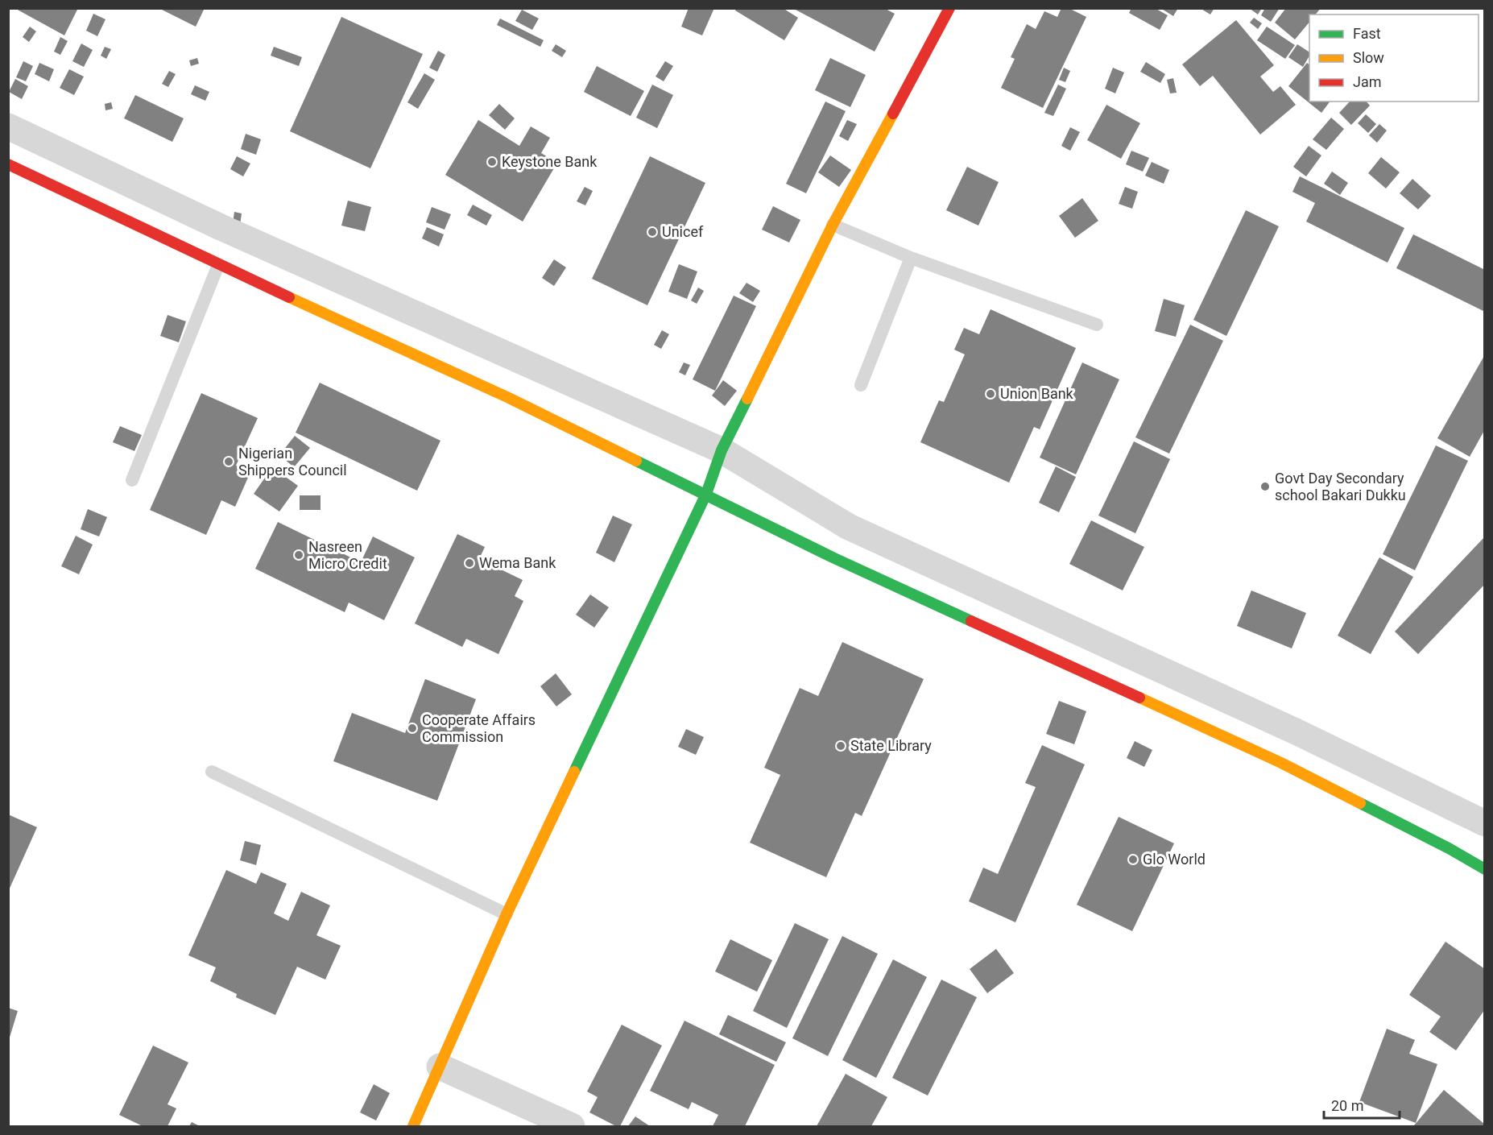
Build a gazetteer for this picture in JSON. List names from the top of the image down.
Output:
{
  "places": [
    "Keystone Bank",
    "Unicef",
    "Union Bank",
    "Nigerian Shippers Council",
    "Govt Day Secondary school Bakari Dukku",
    "Nasreen Micro Credit",
    "Wema Bank",
    "Cooperate Affairs Commission",
    "State Library",
    "Glo World"
  ],
  "legend": ["Fast", "Slow", "Jam"],
  "scale_bar": "20 m"
}
